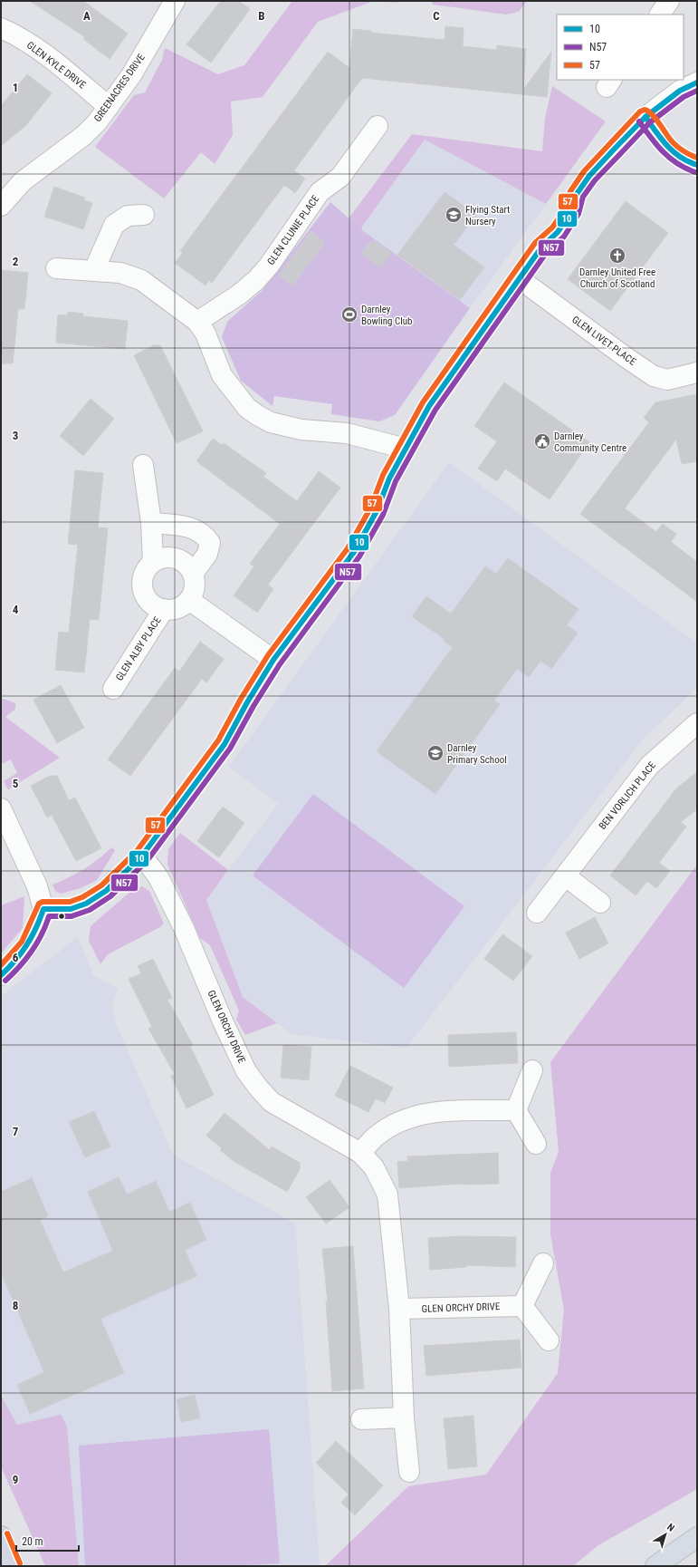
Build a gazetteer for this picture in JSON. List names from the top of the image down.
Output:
{
  "streets": {
    "street": [
      "GLEN KYLE DRIVE",
      "GREENACRES DRIVE",
      "GLEN CLUNIE PLACE",
      "GLEN LIVET PLACE",
      "GLEN ALBY PLACE",
      "BEN VORLICH PLACE",
      "GLEN ORCHY DRIVE"
    ]
  },
  "crossings": [
    ["GLEN KYLE DRIVE", "GREENACRES DRIVE"]
  ],
  "places": {
    "school or university": ["Flying Start Nursery", "Darnley Primary School"],
    "church": ["Darnley United Free Church of Scotland"],
    "sports": ["Darnley Bowling Club"],
    "public building": ["Darnley Community Centre"]
  },
  "lines": ["transit line 10", "transit line N57", "transit line 57"],
  "legend": ["10", "N57", "57"],
  "scale_bar": "20 m",
  "north": "top right",
  "grid": {
    "columns": ["A", "B", "C"],
    "rows": [
      "1",
      "2",
      "3",
      "4",
      "5",
      "6",
      "7",
      "8",
      "9"
    ]
  }
}
